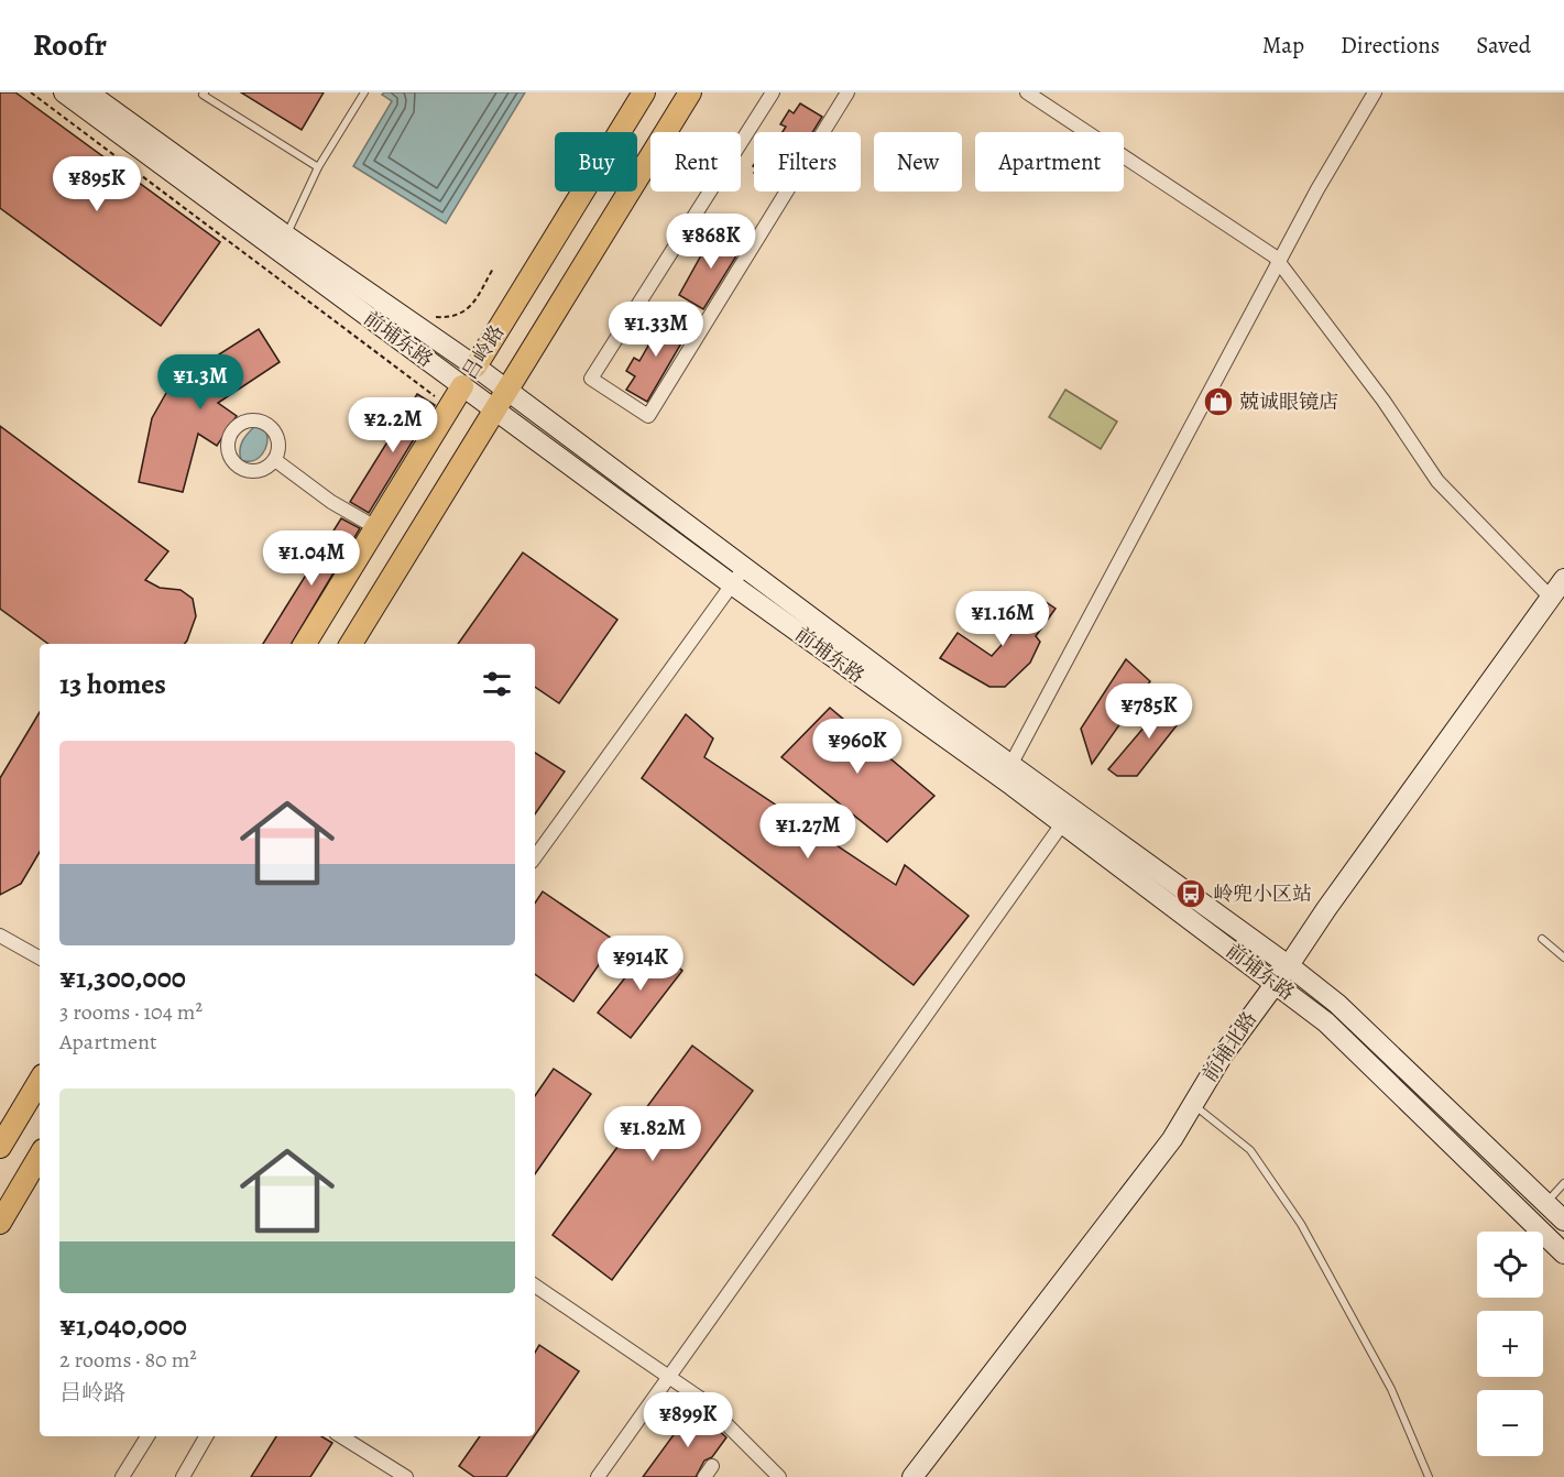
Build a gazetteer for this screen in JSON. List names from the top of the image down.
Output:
{
  "streets": {
    "main road": ["前埔东路", "吕岭路", "前埔北路"]
  },
  "crossings": [
    ["前埔东路", "吕岭路"],
    ["前埔东路", "前埔北路"]
  ],
  "places": {
    "shop": ["兢诚眼镜店"],
    "bus stop": ["岭兜小区站"]
  },
  "page": {
    "header": "Roofr",
    "nav": ["Map", "Directions", "Saved"],
    "chip": [
      "Buy",
      "Rent",
      "Filters",
      "New",
      "Apartment"
    ],
    "price": [
      "¥895K",
      "¥868K",
      "¥1.33M",
      "¥1.3M",
      "¥2.2M",
      "¥1.04M",
      "¥1.16M",
      "¥785K",
      "¥960K",
      "¥1.27M",
      "¥914K",
      "¥1.82M",
      "¥899K"
    ],
    "heading": "13 homes",
    "list": [
      {
        "name": "¥1,300,000",
        "note": "3 rooms · 104 m² · Apartment"
      },
      {
        "name": "¥1,040,000",
        "note": "2 rooms · 80 m² · 吕岭路"
      }
    ],
    "map_buttons": ["+", "−"]
  }
}
